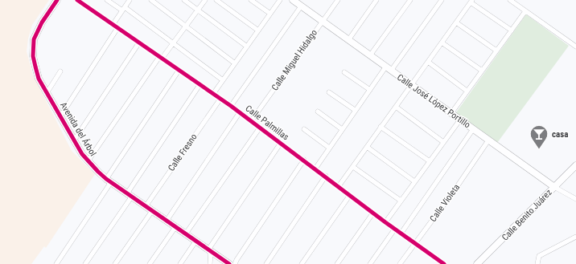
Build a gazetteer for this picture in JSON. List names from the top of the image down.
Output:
{
  "streets": {
    "street": [
      "Calle Miguel Hidalgo",
      "Calle José López Portillo",
      "Calle Palmillas",
      "Avenida del Árbol",
      "Calle Fresno",
      "Calle Violeta",
      "Calle Benito Juárez"
    ]
  },
  "crossings": [
    ["Calle Miguel Hidalgo", "Calle José López Portillo"],
    ["Calle Miguel Hidalgo", "Calle Palmillas"],
    ["Calle José López Portillo", "Calle Violeta"],
    ["Calle José López Portillo", "Calle Benito Juárez"],
    ["Calle Palmillas", "Calle Fresno"],
    ["Calle Palmillas", "Calle Violeta"],
    ["Avenida del Árbol", "Calle Fresno"]
  ],
  "places": {
    "bar": ["casa"]
  }
}
